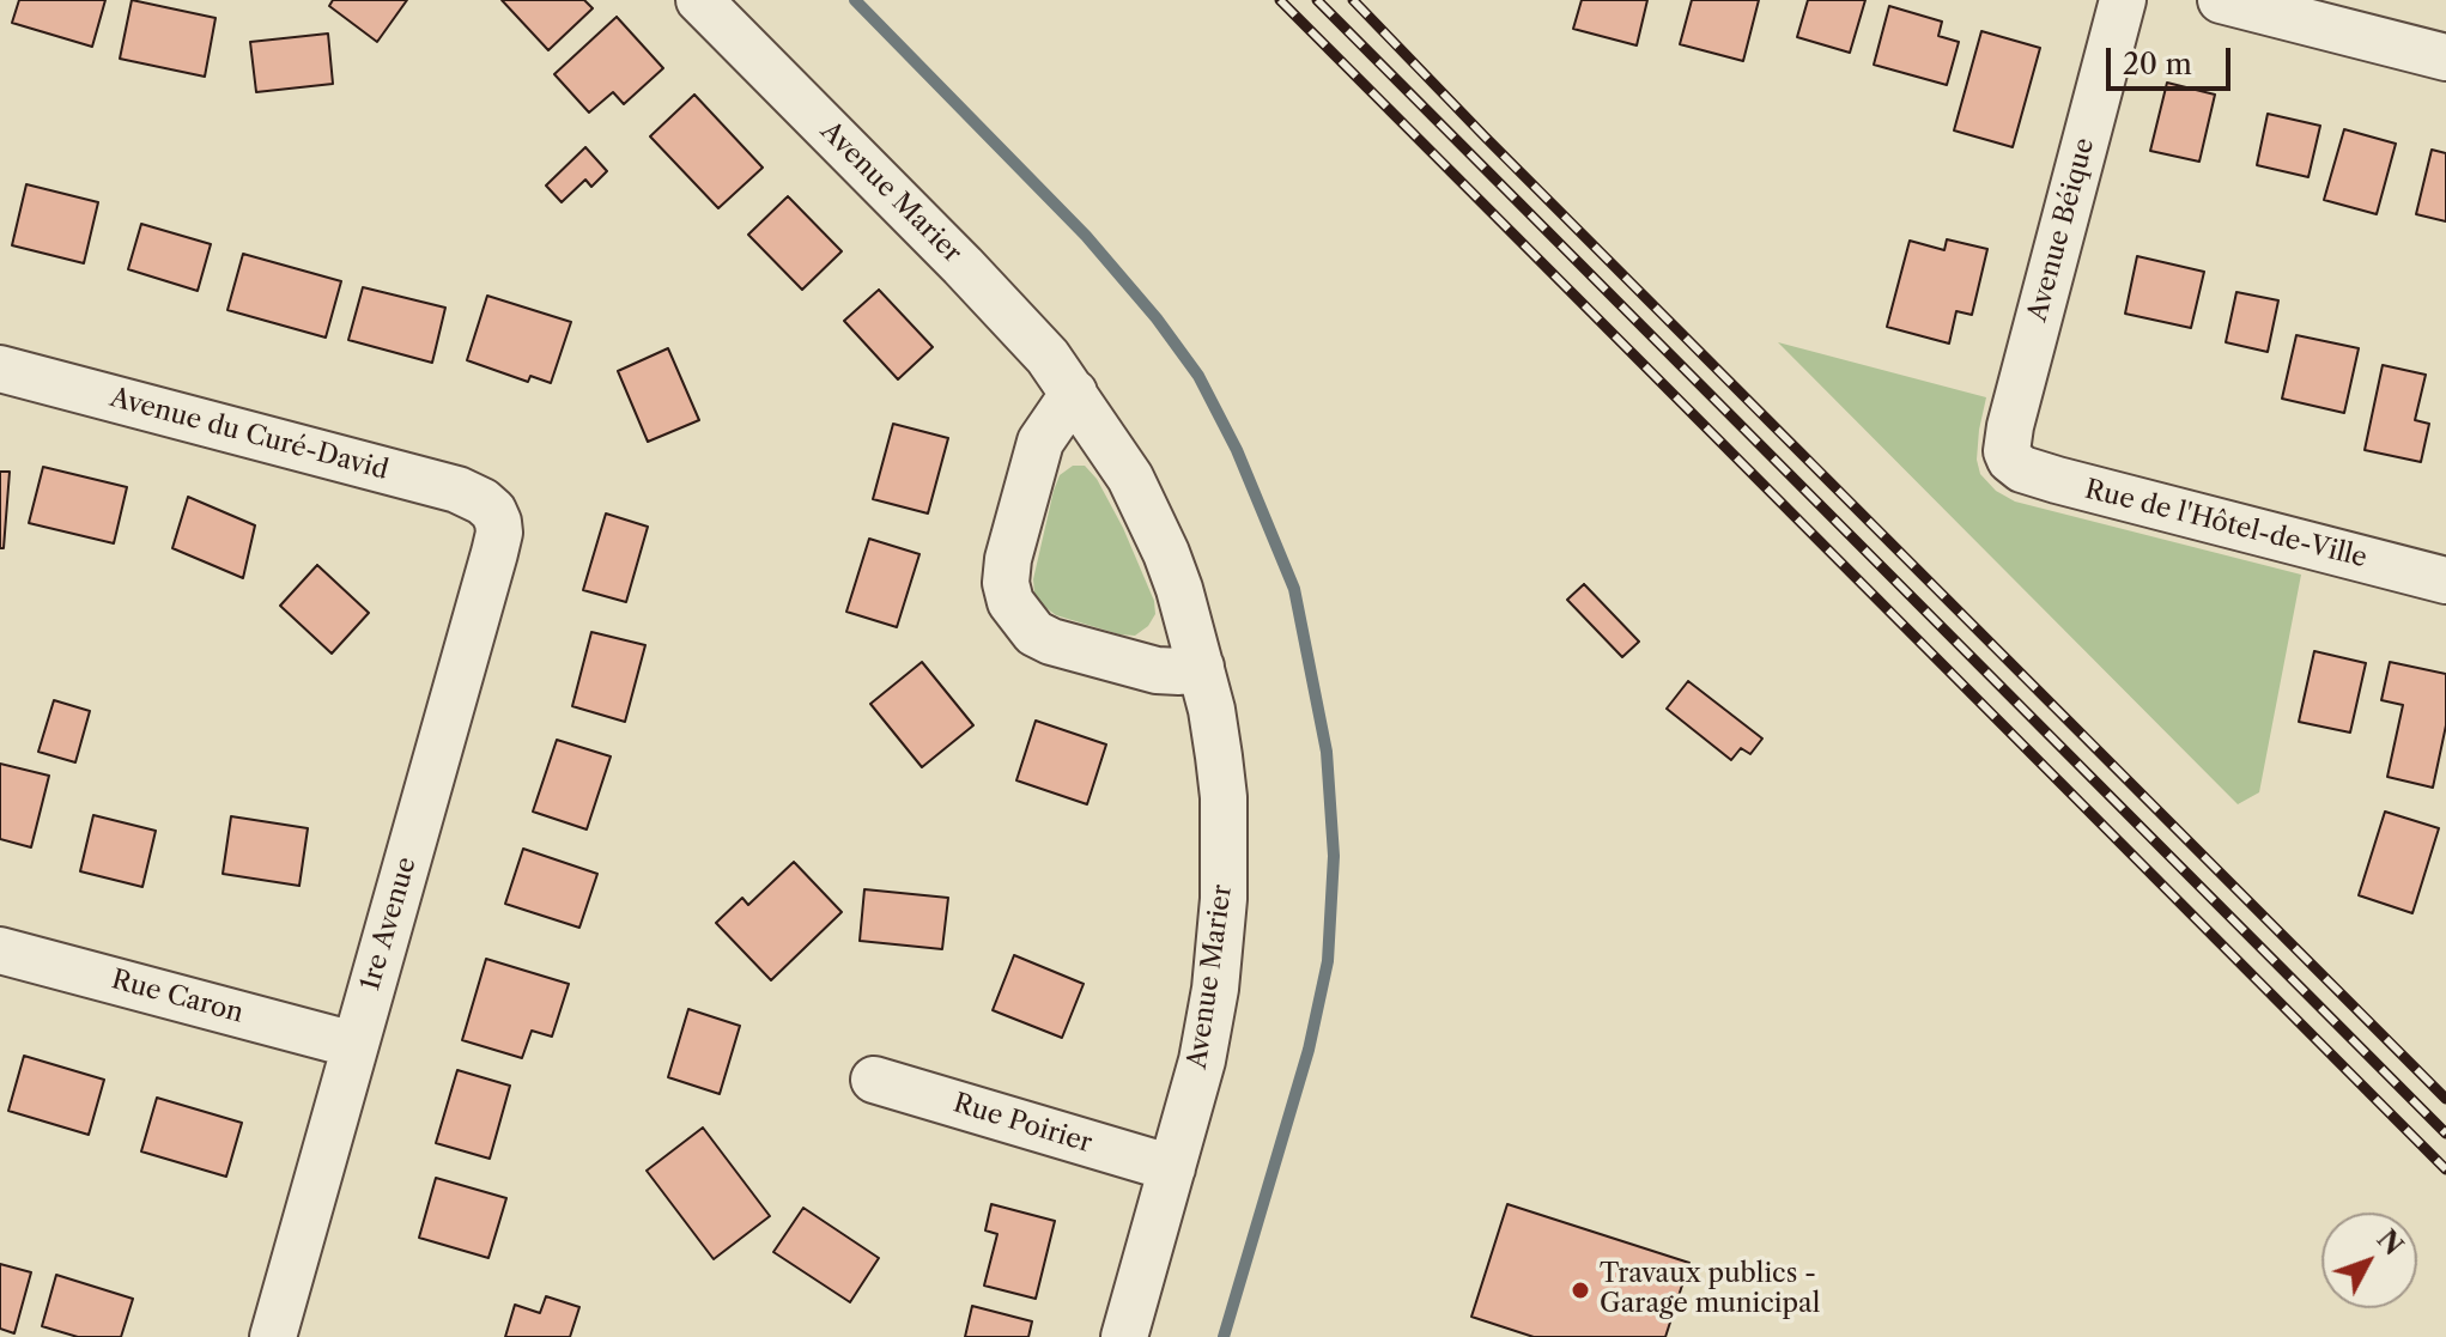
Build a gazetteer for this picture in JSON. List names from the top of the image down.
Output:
{
  "streets": {
    "street": [
      "Avenue Marier",
      "Avenue Béique",
      "Avenue du Curé-David",
      "Rue de l'Hôtel-de-Ville",
      "1re Avenue",
      "Rue Caron",
      "Rue Poirier"
    ]
  },
  "crossings": [
    ["Avenue Marier", "Rue Poirier"],
    ["Avenue Béique", "Rue de l'Hôtel-de-Ville"],
    ["Avenue du Curé-David", "1re Avenue"],
    ["1re Avenue", "Rue Caron"]
  ],
  "places": ["Travaux publics - Garage municipal"],
  "scale_bar": "20 m",
  "north": "top right"
}
